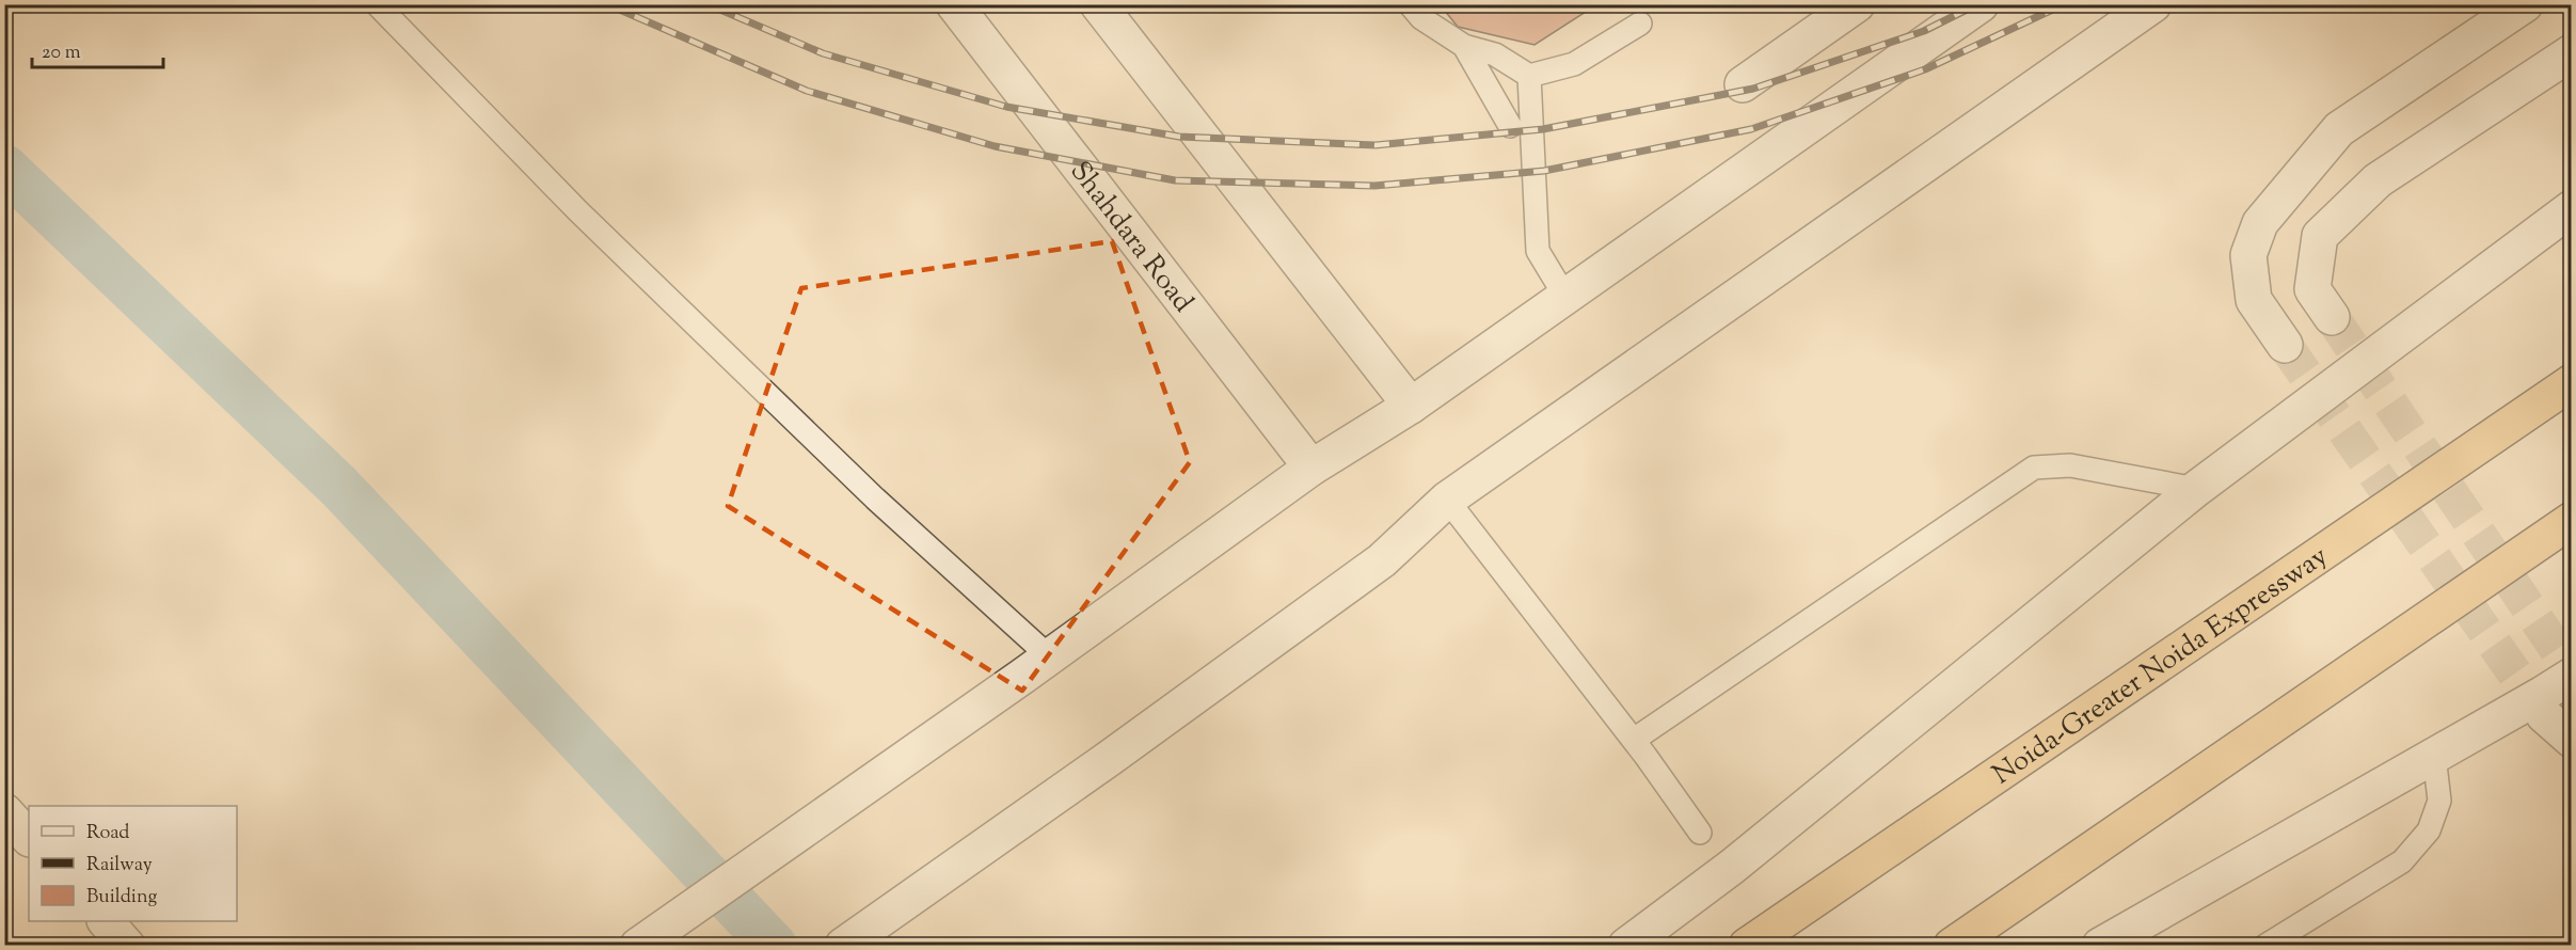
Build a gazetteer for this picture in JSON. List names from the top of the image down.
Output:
{
  "streets": {
    "highway": ["Noida-Greater Noida Expressway"],
    "street": ["Shahdara Road"]
  },
  "legend": ["Road", "Railway", "Building"],
  "scale_bar": "20 m"
}
